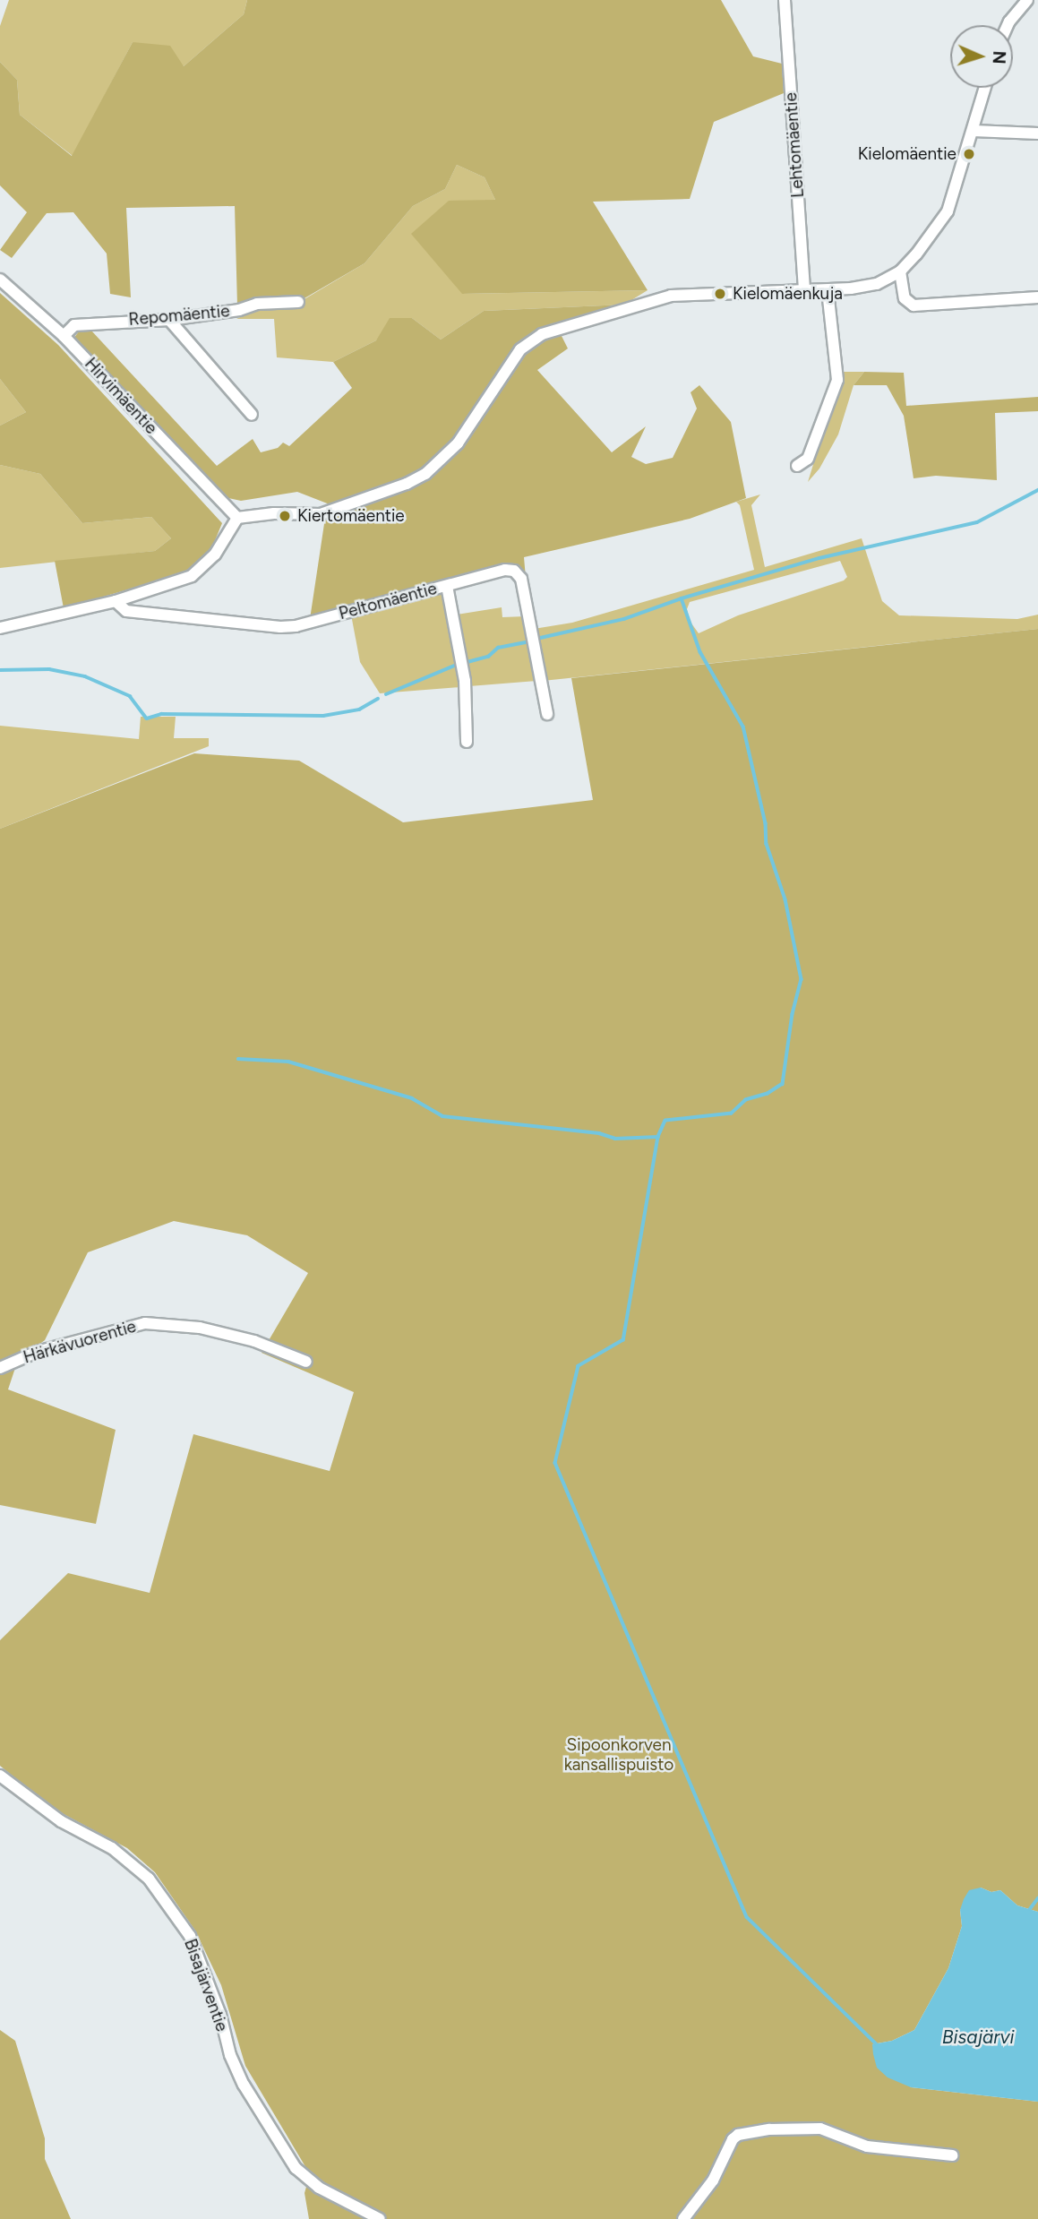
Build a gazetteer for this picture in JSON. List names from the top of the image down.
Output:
{
  "streets": {
    "street": [
      "Lehtomäentie",
      "Repomäentie",
      "Hirvimäentie",
      "Peltomäentie",
      "Härkävuorentie",
      "Bisajärventie"
    ]
  },
  "crossings": [
    ["Repomäentie", "Hirvimäentie"]
  ],
  "water": ["Bisajärvi"],
  "parks": ["Sipoonkorven kansallispuisto"],
  "places": ["Kielomäentie", "Kielomäenkuja", "Kiertomäentie"],
  "north": "right"
}
